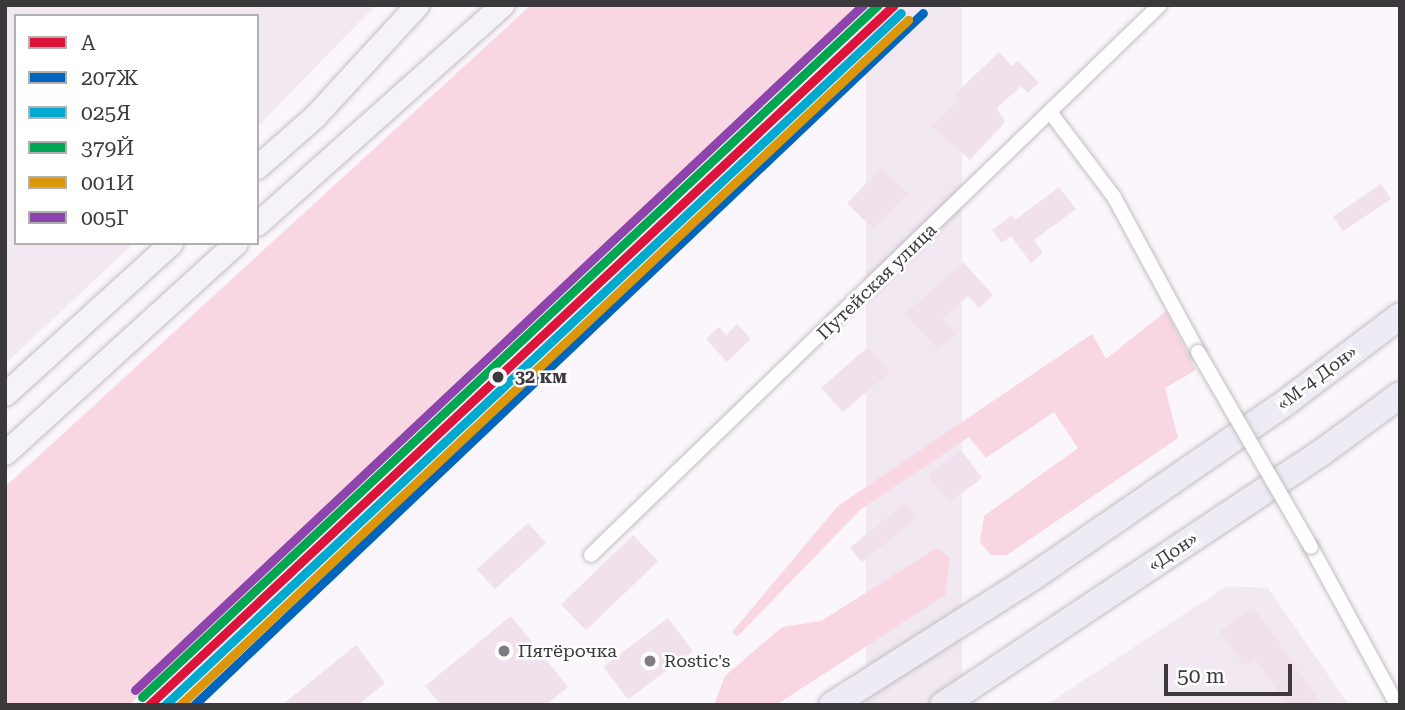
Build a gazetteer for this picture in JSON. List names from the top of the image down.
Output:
{
  "streets": {
    "highway": ["«М-4 Дон»", "«Дон»"],
    "street": ["Путейская улица"]
  },
  "places": ["32 км", "Пятёрочка", "Rostic's"],
  "lines": [
    "transit line A",
    "transit line 379Й",
    "transit line 005Г",
    "transit line 207Ж",
    "transit line 025Я",
    "transit line 001И"
  ],
  "legend": [
    "A",
    "207Ж",
    "025Я",
    "379Й",
    "001И",
    "005Г"
  ],
  "scale_bar": "50 m"
}
